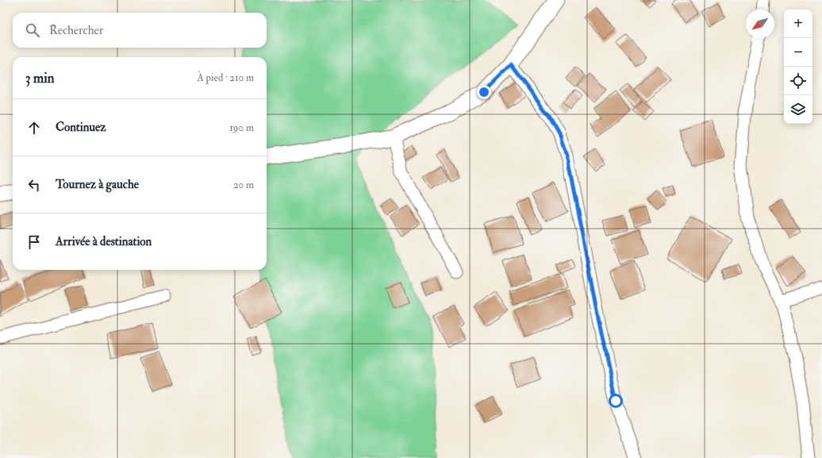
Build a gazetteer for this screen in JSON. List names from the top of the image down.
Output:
{
  "north": "bottom left",
  "page": {
    "map_buttons": ["+", "−"],
    "search": "Rechercher",
    "heading": ["3 min", "À pied · 210 m"],
    "list": [
      ["Continuez", "190 m"],
      ["Tournez à gauche", "20 m"],
      "Arrivée à destination"
    ]
  }
}
